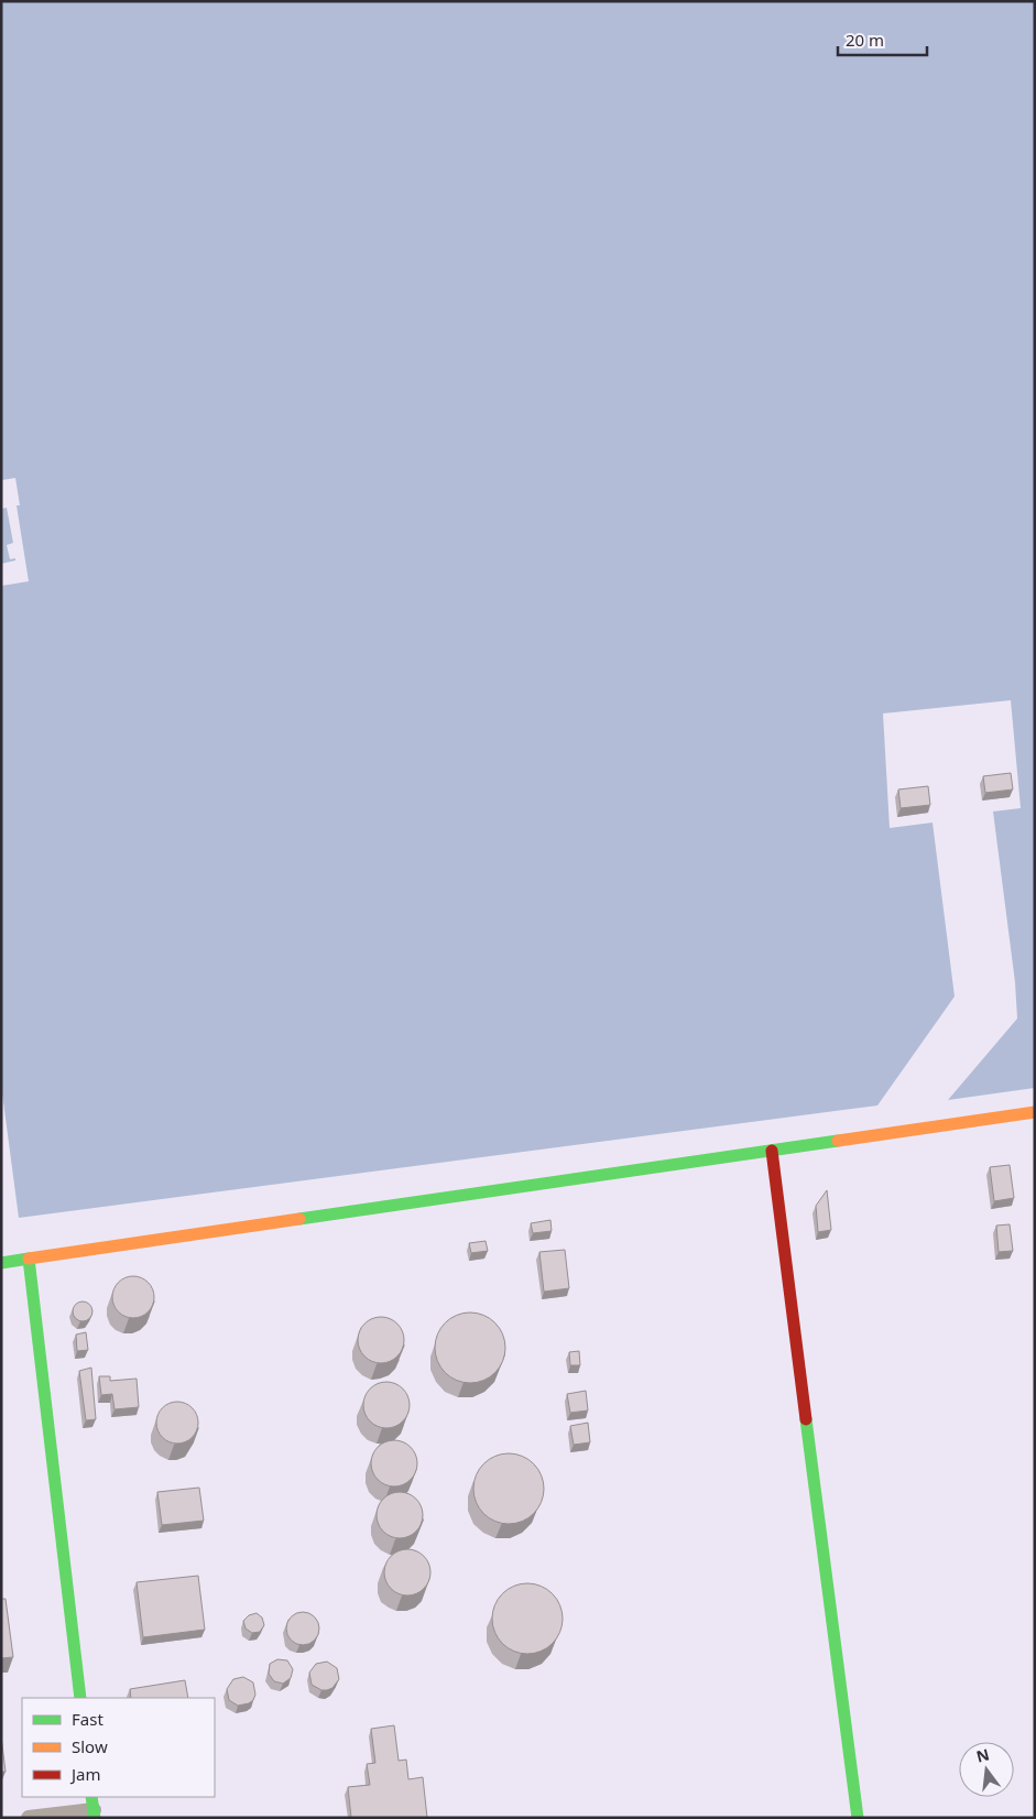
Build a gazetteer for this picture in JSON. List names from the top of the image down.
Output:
{
  "legend": ["Fast", "Slow", "Jam"],
  "scale_bar": "20 m",
  "north": "top"
}
